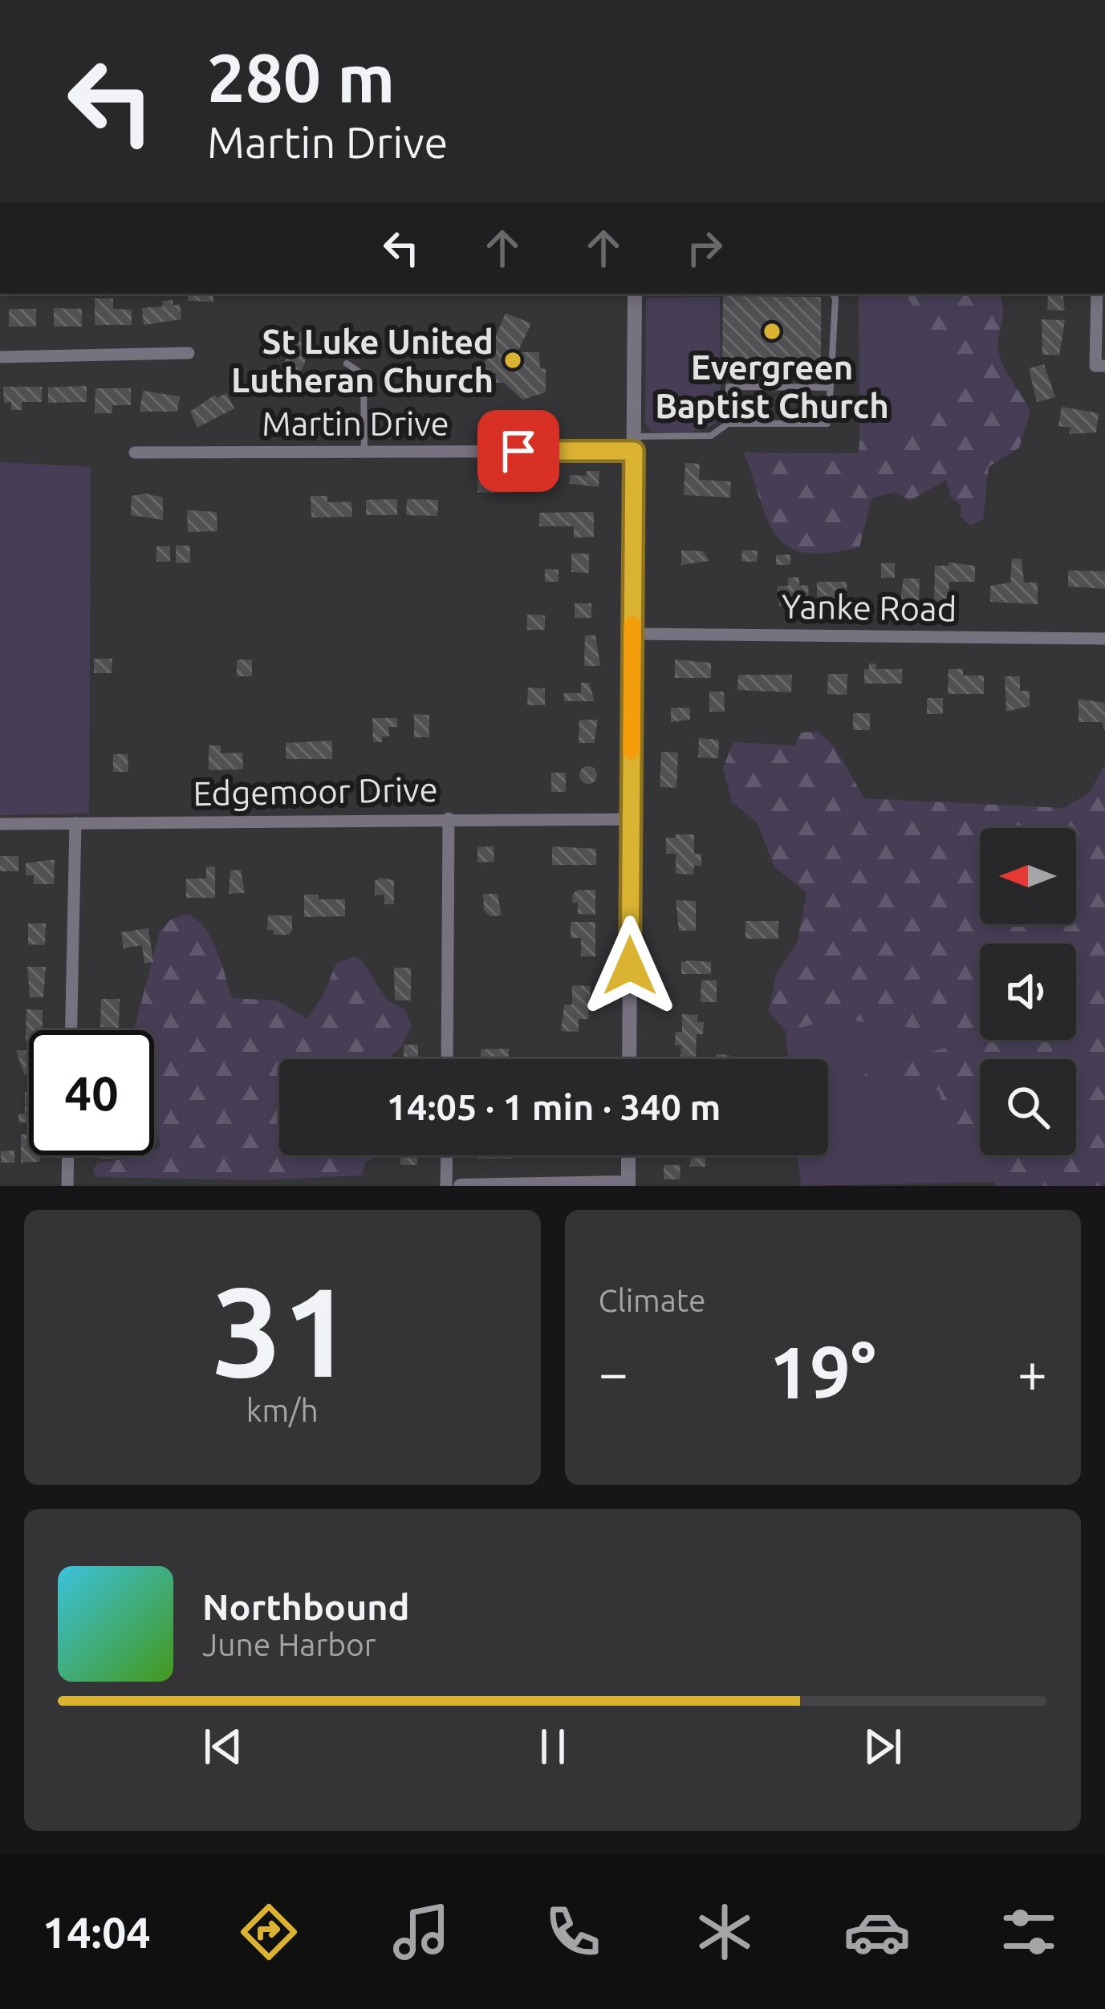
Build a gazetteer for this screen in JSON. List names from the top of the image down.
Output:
{
  "streets": {
    "street": ["Martin Drive", "Yanke Road", "Edgemoor Drive"]
  },
  "places": ["Evergreen Baptist Church", "St Luke United Lutheran Church"],
  "north": "left",
  "page": {
    "turn": ["280 m", "Martin Drive"],
    "limit": "40",
    "trip": "14:05 · 1 min · 340 m",
    "tile": [
      ["31", "km/h"],
      "Climate"
    ],
    "heat": ["−", "19°", "+"],
    "song": ["Northbound", "June Harbor"],
    "tabs": "14:04"
  }
}
